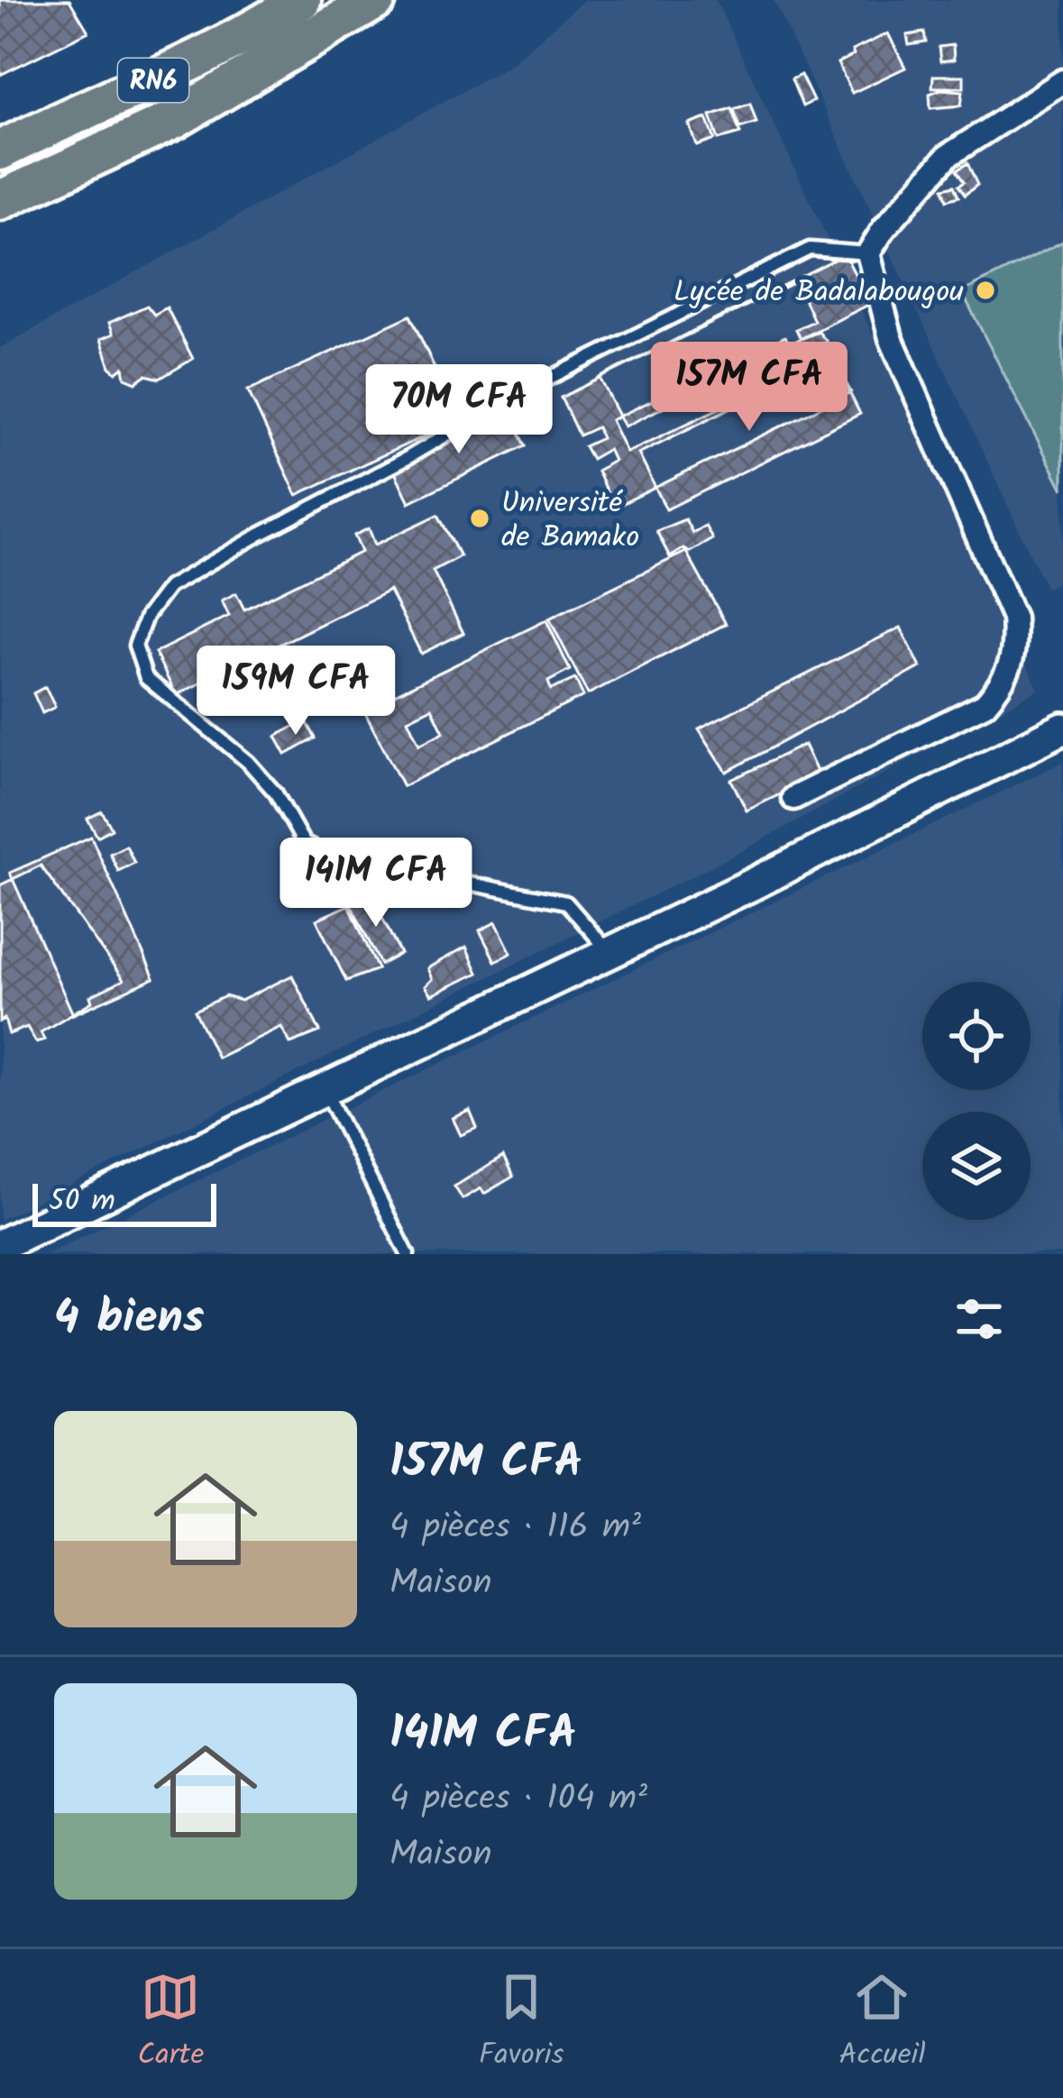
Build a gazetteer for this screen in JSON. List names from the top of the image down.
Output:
{
  "streets": {
    "highway": ["RN6"]
  },
  "places": ["Lycée de Badalabougou", "Université de Bamako"],
  "scale_bar": "50 m",
  "page": {
    "price": [
      "157M CFA",
      "70M CFA",
      "159M CFA",
      "141M CFA"
    ],
    "scale": "50 m",
    "heading": "4 biens",
    "list": [
      {
        "name": "157M CFA",
        "note": "4 pièces · 116 m² · Maison"
      },
      {
        "name": "141M CFA",
        "note": "4 pièces · 104 m² · Maison"
      }
    ],
    "tabs": ["Carte", "Favoris", "Accueil"]
  }
}
